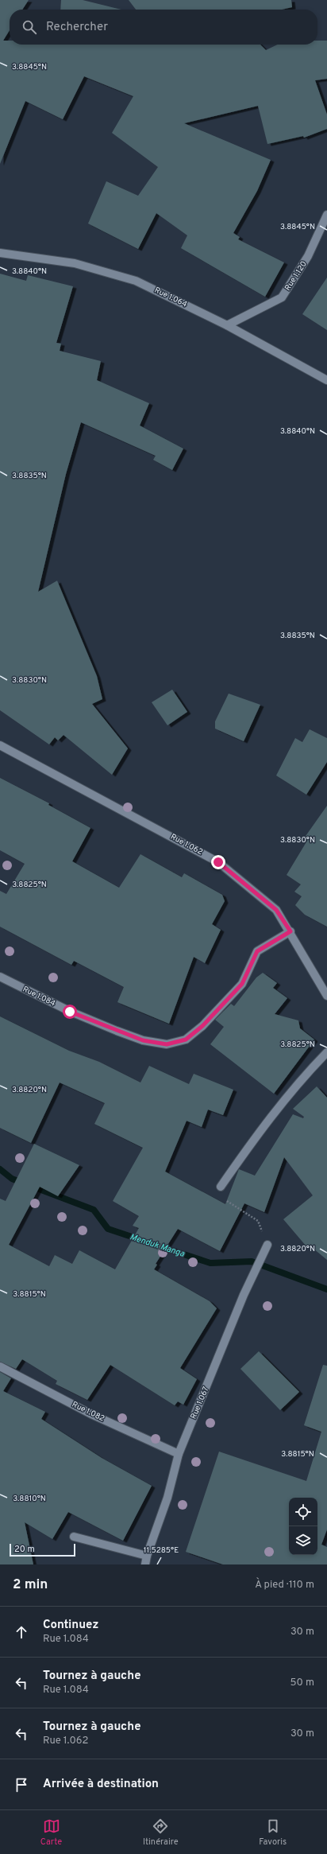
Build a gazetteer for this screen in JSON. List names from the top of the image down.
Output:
{
  "streets": {
    "street": [
      "Rue 1.120",
      "Rue 1.064",
      "Rue 1.062",
      "Rue 1.084",
      "Rue 1.067",
      "Rue 1.082"
    ]
  },
  "crossings": [
    ["Rue 1.120", "Rue 1.064"],
    ["Rue 1.062", "Rue 1.084"],
    ["Rue 1.067", "Rue 1.082"]
  ],
  "water": ["Menduk Manga"],
  "scale_bar": "20 m",
  "page": {
    "search": "Rechercher",
    "scale": "20 m",
    "heading": ["2 min", "À pied · 110 m"],
    "list": [
      ["Continuez", "Rue 1.084", "30 m"],
      ["Tournez à gauche", "Rue 1.084", "50 m"],
      ["Tournez à gauche", "Rue 1.062", "30 m"],
      "Arrivée à destination"
    ],
    "nav": ["Carte", "Itinéraire", "Favoris"]
  },
  "coordinates": [
    "3.8845°N",
    "3.8840°N",
    "3.8835°N",
    "3.8830°N",
    "3.8825°N",
    "3.8820°N",
    "3.8815°N",
    "3.8810°N",
    "11.5285°E"
  ]
}
